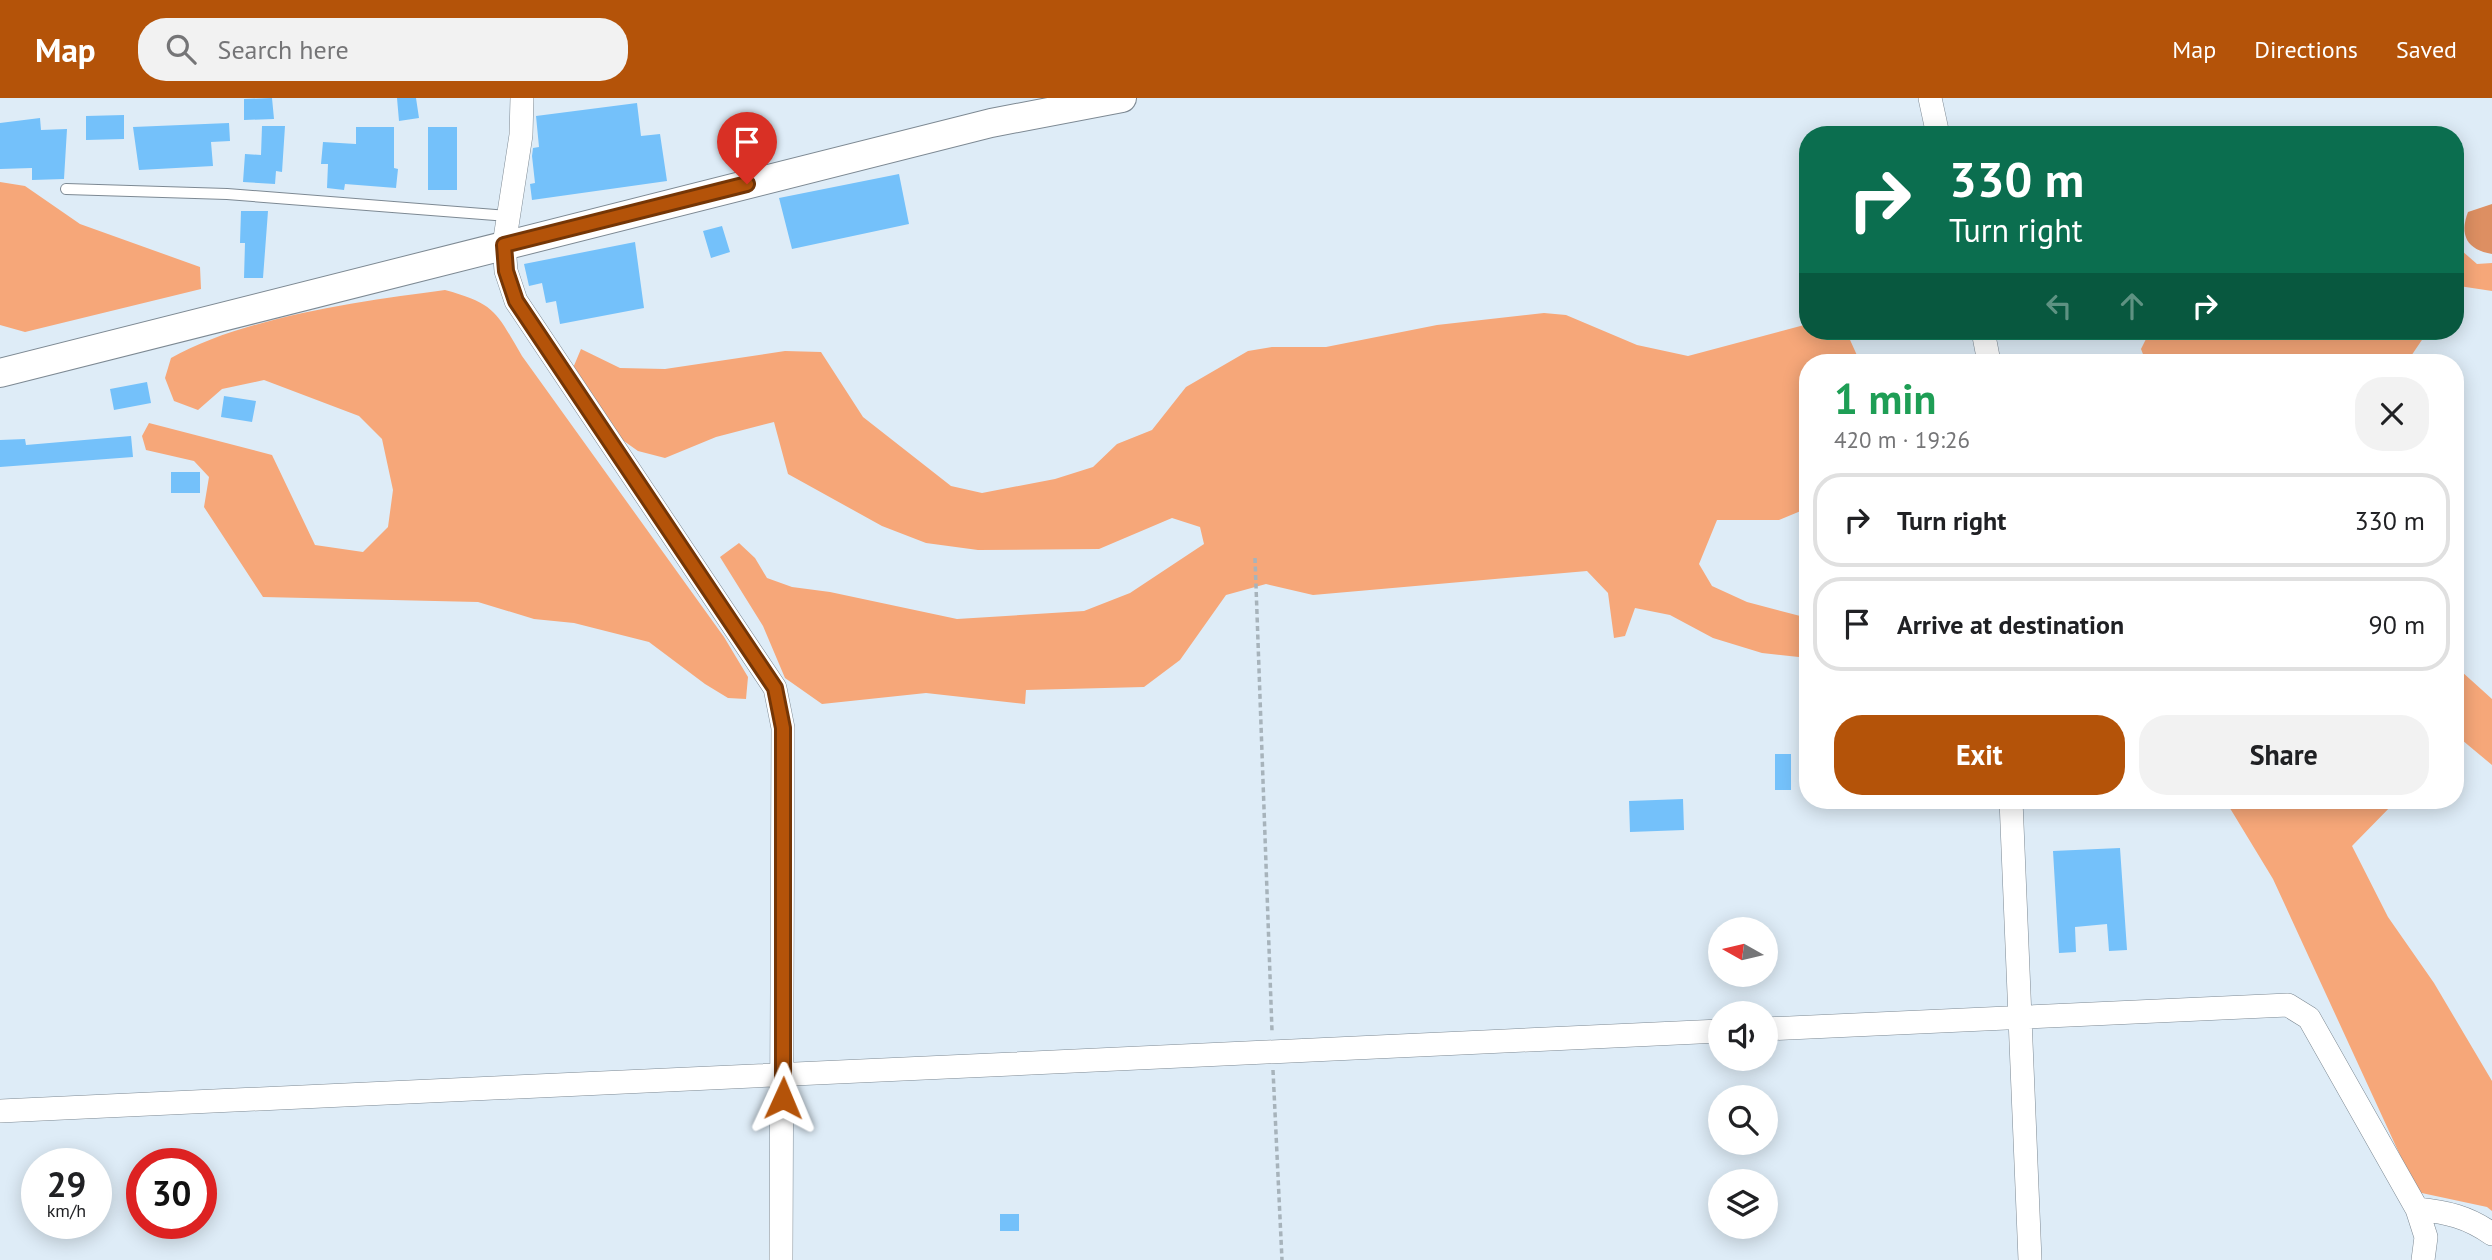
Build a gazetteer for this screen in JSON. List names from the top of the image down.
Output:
{
  "north": "left",
  "page": {
    "header": "Map",
    "search": "Search here",
    "nav": ["Map", "Directions", "Saved"],
    "turn": ["330 m", "Turn right"],
    "heading": ["1 min", "420 m · 19:26"],
    "list": [
      {
        "name": "Turn right",
        "value": "330 m"
      },
      {
        "name": "Arrive at destination",
        "value": "90 m"
      }
    ],
    "buttons": ["Exit", "Share"],
    "speed": "29 km/h",
    "limit": "30"
  }
}
